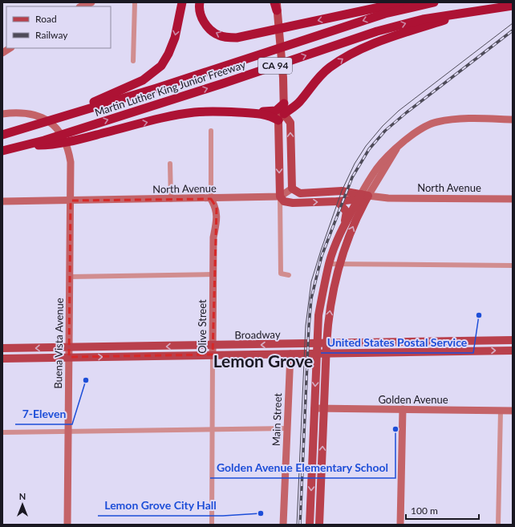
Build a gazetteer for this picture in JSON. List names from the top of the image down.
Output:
{
  "streets": {
    "highway": ["CA 94", "Martin Luther King Junior Freeway"],
    "main road": ["North Avenue", "Broadway"],
    "street": [
      "Olive Street",
      "Buena Vista Avenue",
      "Golden Avenue",
      "Main Street"
    ]
  },
  "crossings": [
    ["North Avenue", "Olive Street"],
    ["North Avenue", "Buena Vista Avenue"],
    ["Olive Street", "Broadway"],
    ["Broadway", "Buena Vista Avenue"],
    ["Broadway", "Main Street"]
  ],
  "districts": ["Lemon Grove"],
  "places": [
    "United States Postal Service",
    "7-Eleven",
    "Golden Avenue Elementary School",
    "Lemon Grove City Hall"
  ],
  "legend": ["Road", "Railway"],
  "scale_bar": "100 m",
  "north": "top"
}
